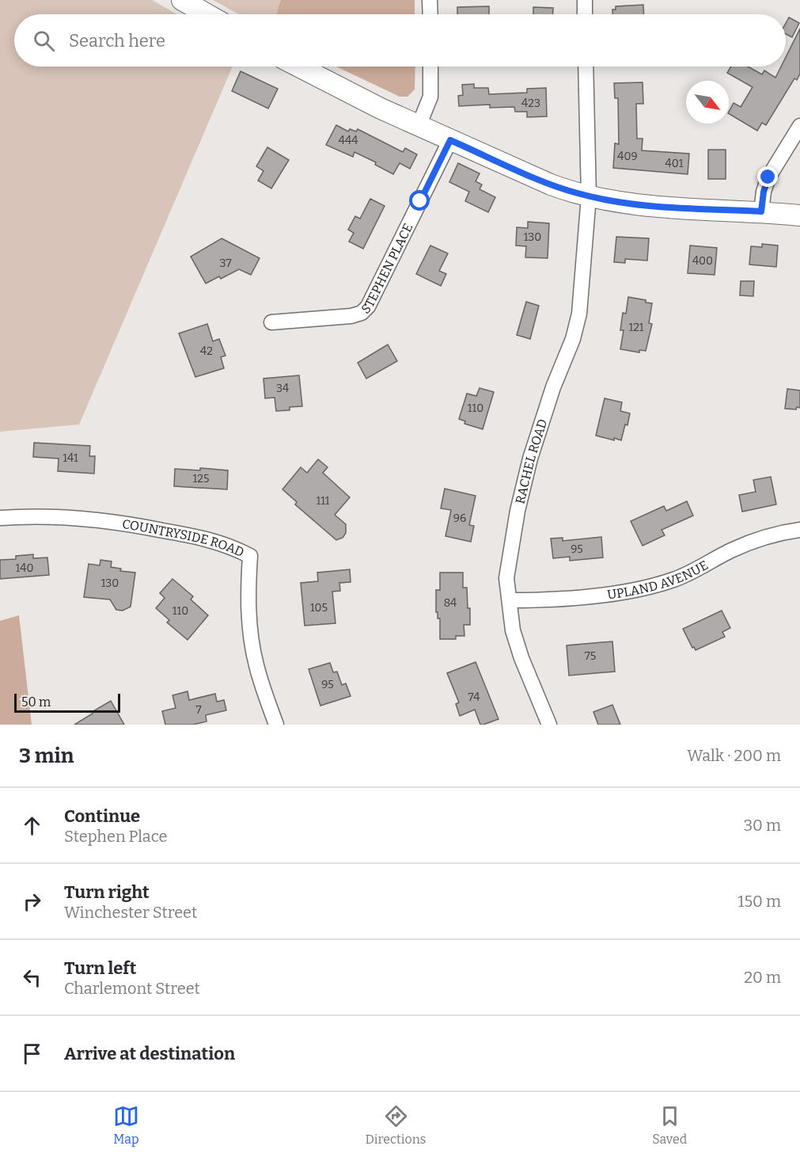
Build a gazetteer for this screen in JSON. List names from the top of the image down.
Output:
{
  "streets": {
    "street": [
      "STEPHEN PLACE",
      "RACHEL ROAD",
      "COUNTRYSIDE ROAD",
      "UPLAND AVENUE"
    ]
  },
  "crossings": [
    ["RACHEL ROAD", "UPLAND AVENUE"]
  ],
  "house_numbers": [
    "423",
    "444",
    "409",
    "401",
    "130",
    "400",
    "37",
    "121",
    "42",
    "34",
    "110",
    "141",
    "125",
    "111",
    "96",
    "95",
    "140",
    "130",
    "84",
    "105",
    "110",
    "75",
    "95",
    "74",
    "7"
  ],
  "scale_bar": "50 m",
  "north": "bottom right",
  "page": {
    "search": "Search here",
    "scale": "50 m",
    "heading": ["3 min", "Walk · 200 m"],
    "list": [
      ["Continue", "Stephen Place", "30 m"],
      ["Turn right", "Winchester Street", "150 m"],
      ["Turn left", "Charlemont Street", "20 m"],
      "Arrive at destination"
    ],
    "nav": ["Map", "Directions", "Saved"]
  }
}
